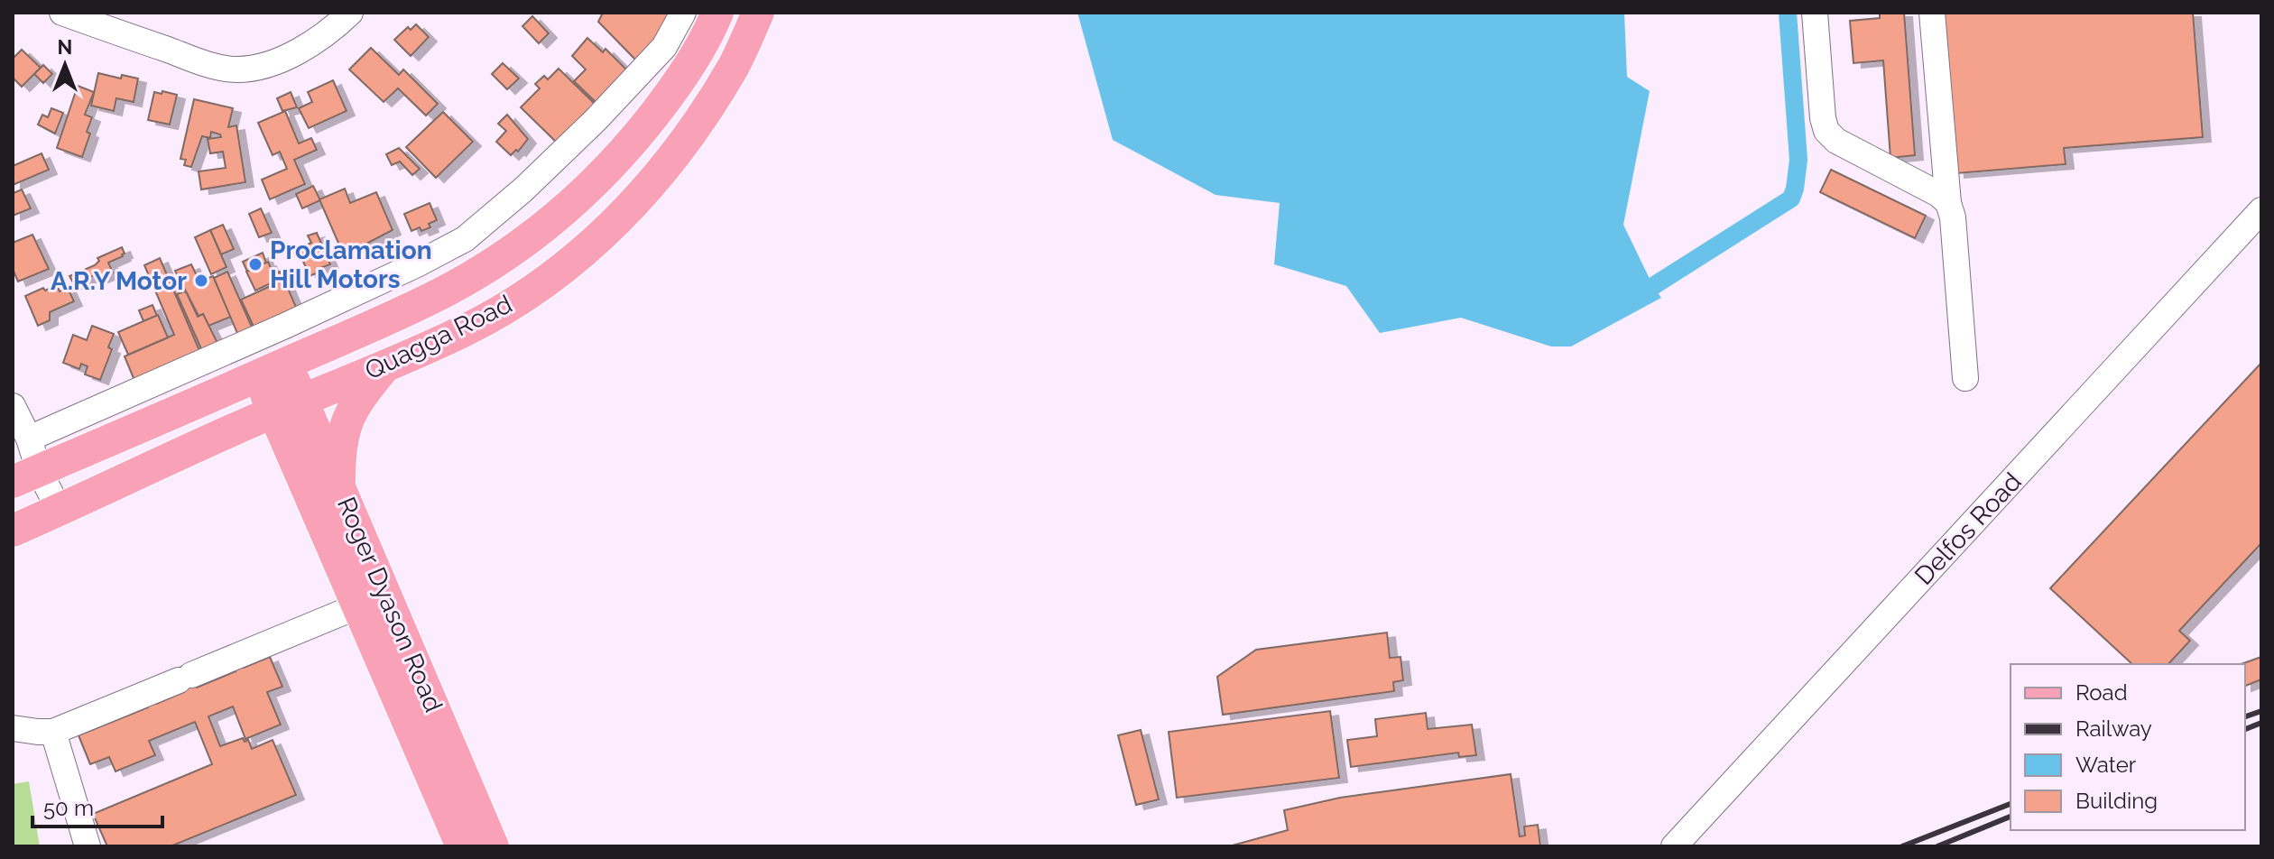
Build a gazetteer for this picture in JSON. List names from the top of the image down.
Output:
{
  "streets": {
    "main road": ["Quagga Road", "Roger Dyason Road"],
    "street": ["Delfos Road"]
  },
  "crossings": [
    ["Quagga Road", "Roger Dyason Road"]
  ],
  "places": ["Proclamation Hill Motors", "A.R.Y Motor"],
  "legend": [
    "Road",
    "Railway",
    "Water",
    "Building"
  ],
  "scale_bar": "50 m",
  "north": "top"
}
